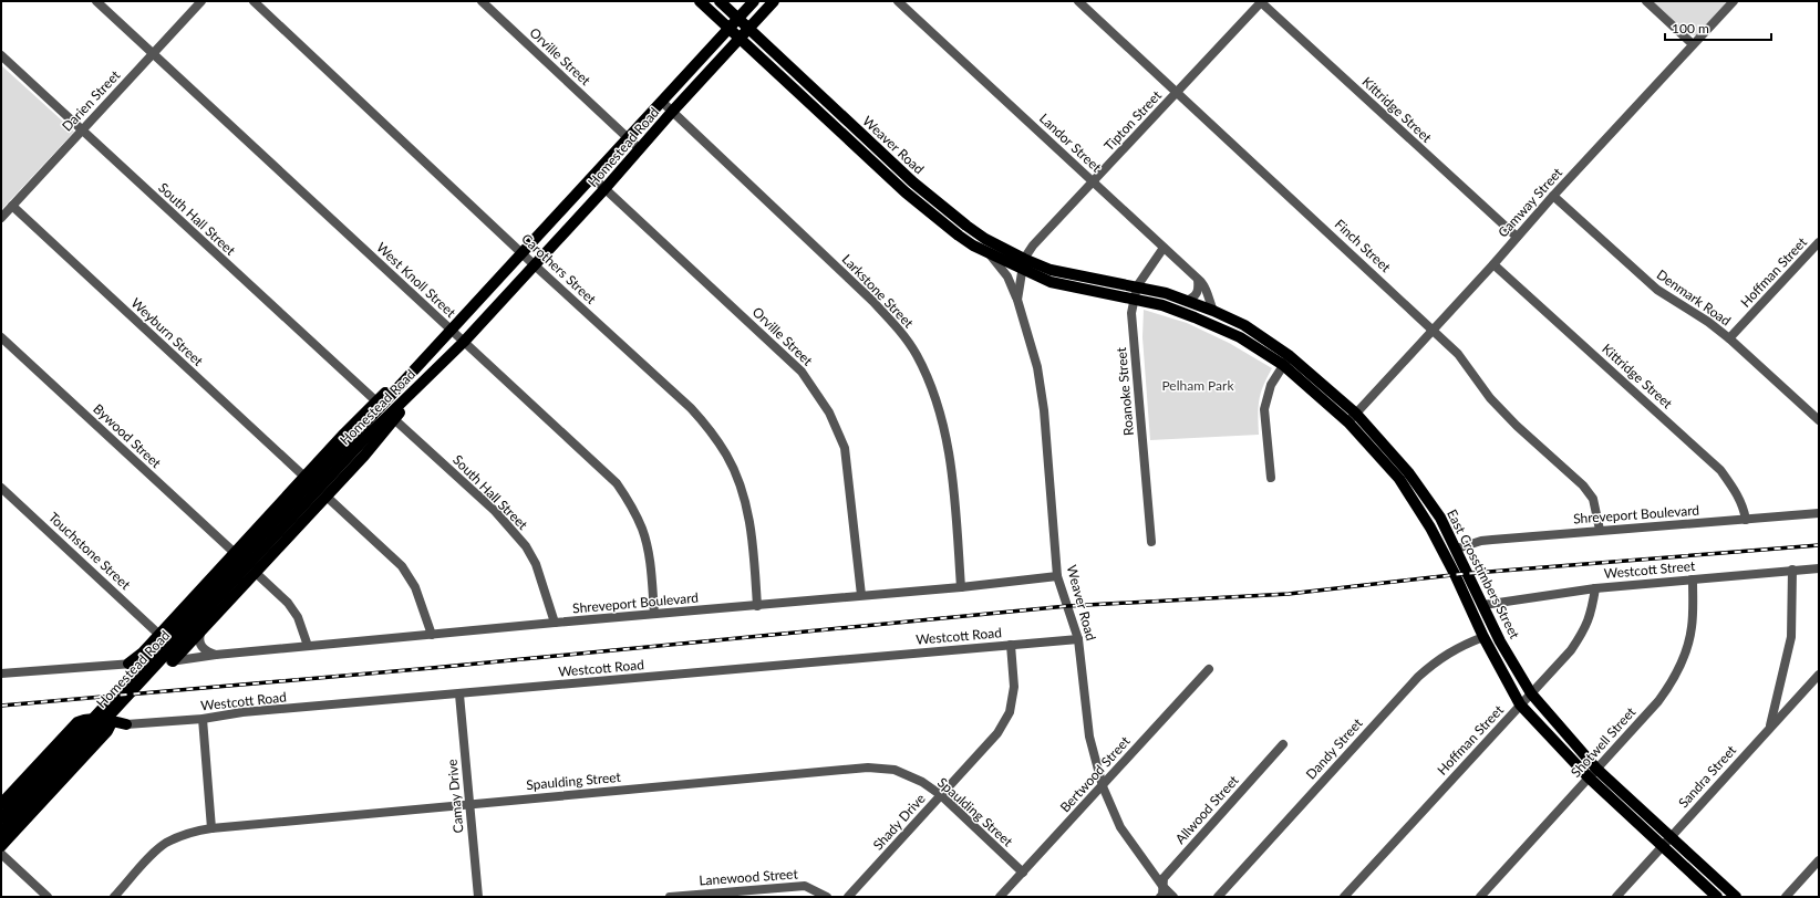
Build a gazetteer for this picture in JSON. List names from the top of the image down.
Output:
{
  "streets": {
    "main road": ["Weaver Road", "Homestead Road", "East Crosstimbers Street"],
    "street": [
      "Orville Street",
      "Darien Street",
      "Kittridge Street",
      "Tipton Street",
      "Landor Street",
      "Camway Street",
      "South Hall Street",
      "Finch Street",
      "Carothers Street",
      "Hoffman Street",
      "West Knoll Street",
      "Larkstone Street",
      "Denmark Road",
      "Weyburn Street",
      "Roanoke Street",
      "Bywood Street",
      "Shreveport Boulevard",
      "Touchstone Street",
      "Westcott Street",
      "Westcott Road",
      "Shotwell Street",
      "Dandy Street",
      "Bertwood Street",
      "Sandra Street",
      "Spaulding Street",
      "Camay Drive",
      "Allwood Street",
      "Shady Drive",
      "Lanewood Street"
    ]
  },
  "crossings": [
    ["Orville Street", "Homestead Road"],
    ["Orville Street", "Shreveport Boulevard"],
    ["Darien Street", "South Hall Street"],
    ["Darien Street", "West Knoll Street"],
    ["Darien Street", "Weyburn Street"],
    ["Kittridge Street", "Tipton Street"],
    ["Kittridge Street", "Camway Street"],
    ["Kittridge Street", "Shreveport Boulevard"],
    ["Tipton Street", "Landor Street"],
    ["Tipton Street", "Weaver Road"],
    ["Tipton Street", "Finch Street"],
    ["Tipton Street", "East Crosstimbers Street"],
    ["Landor Street", "Roanoke Street"],
    ["Landor Street", "East Crosstimbers Street"],
    ["Weaver Road", "Homestead Road"],
    ["Weaver Road", "Shreveport Boulevard"],
    ["Weaver Road", "East Crosstimbers Street"],
    ["Weaver Road", "Westcott Road"],
    ["Weaver Road", "Bertwood Street"],
    ["Weaver Road", "Allwood Street"],
    ["Homestead Road", "Carothers Street"],
    ["Homestead Road", "West Knoll Street"],
    ["Homestead Road", "Larkstone Street"],
    ["Homestead Road", "Bywood Street"],
    ["Camway Street", "Finch Street"],
    ["Camway Street", "Denmark Road"],
    ["Camway Street", "East Crosstimbers Street"],
    ["South Hall Street", "Shreveport Boulevard"],
    ["Finch Street", "Shreveport Boulevard"],
    ["Carothers Street", "Shreveport Boulevard"],
    ["Hoffman Street", "Denmark Road"],
    ["Hoffman Street", "Westcott Street"],
    ["Hoffman Street", "East Crosstimbers Street"],
    ["West Knoll Street", "Shreveport Boulevard"],
    ["Larkstone Street", "Shreveport Boulevard"],
    ["Roanoke Street", "East Crosstimbers Street"],
    ["Bywood Street", "Shreveport Boulevard"],
    ["Shreveport Boulevard", "East Crosstimbers Street"],
    ["Westcott Street", "East Crosstimbers Street"],
    ["Westcott Street", "Shotwell Street"],
    ["East Crosstimbers Street", "Shotwell Street"],
    ["East Crosstimbers Street", "Dandy Street"],
    ["East Crosstimbers Street", "Sandra Street"],
    ["Westcott Road", "Camay Drive"],
    ["Westcott Road", "Shady Drive"],
    ["Bertwood Street", "Spaulding Street"],
    ["Spaulding Street", "Camay Drive"],
    ["Spaulding Street", "Shady Drive"]
  ],
  "parks": ["Pelham Park"],
  "scale_bar": "100 m"
}
